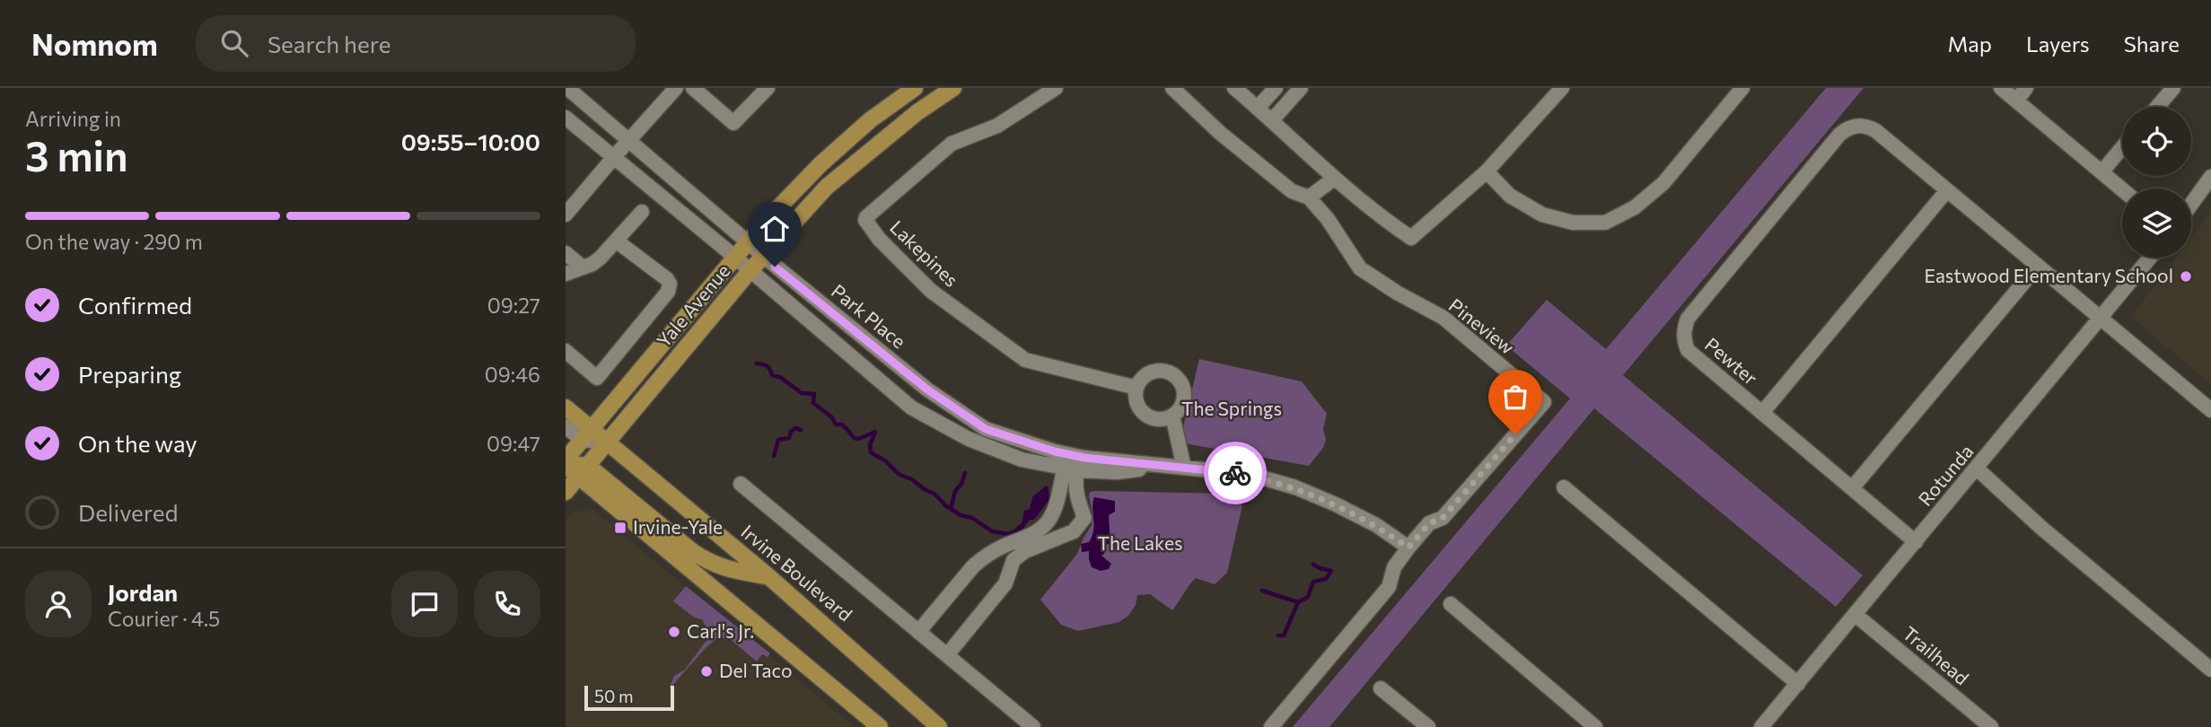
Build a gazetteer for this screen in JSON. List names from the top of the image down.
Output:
{
  "streets": {
    "main road": ["Yale Avenue", "Irvine Boulevard"],
    "street": [
      "Lakepines",
      "Park Place",
      "Pineview",
      "Pewter",
      "Rotunda",
      "Trailhead"
    ]
  },
  "crossings": [
    ["Yale Avenue", "Park Place"],
    ["Yale Avenue", "Irvine Boulevard"],
    ["Park Place", "Pineview"],
    ["Pewter", "Rotunda"],
    ["Rotunda", "Trailhead"]
  ],
  "parks": ["The Springs", "The Lakes"],
  "places": {
    "other": ["Eastwood Elementary School", "Carl's Jr.", "Del Taco"],
    "transit": ["Irvine-Yale"]
  },
  "scale_bar": "50 m",
  "page": {
    "header": "Nomnom",
    "search": "Search here",
    "nav": ["Map", "Layers", "Share"],
    "heading": ["3 min", "Arriving in", "09:55–10:00"],
    "panel": ["Jordan", "Courier · 4.5"],
    "bar": "On the way · 290 m",
    "list": [
      ["Confirmed", "09:27"],
      ["Preparing", "09:46"],
      ["On the way", "09:47"],
      "Delivered"
    ],
    "scale": "50 m"
  }
}
